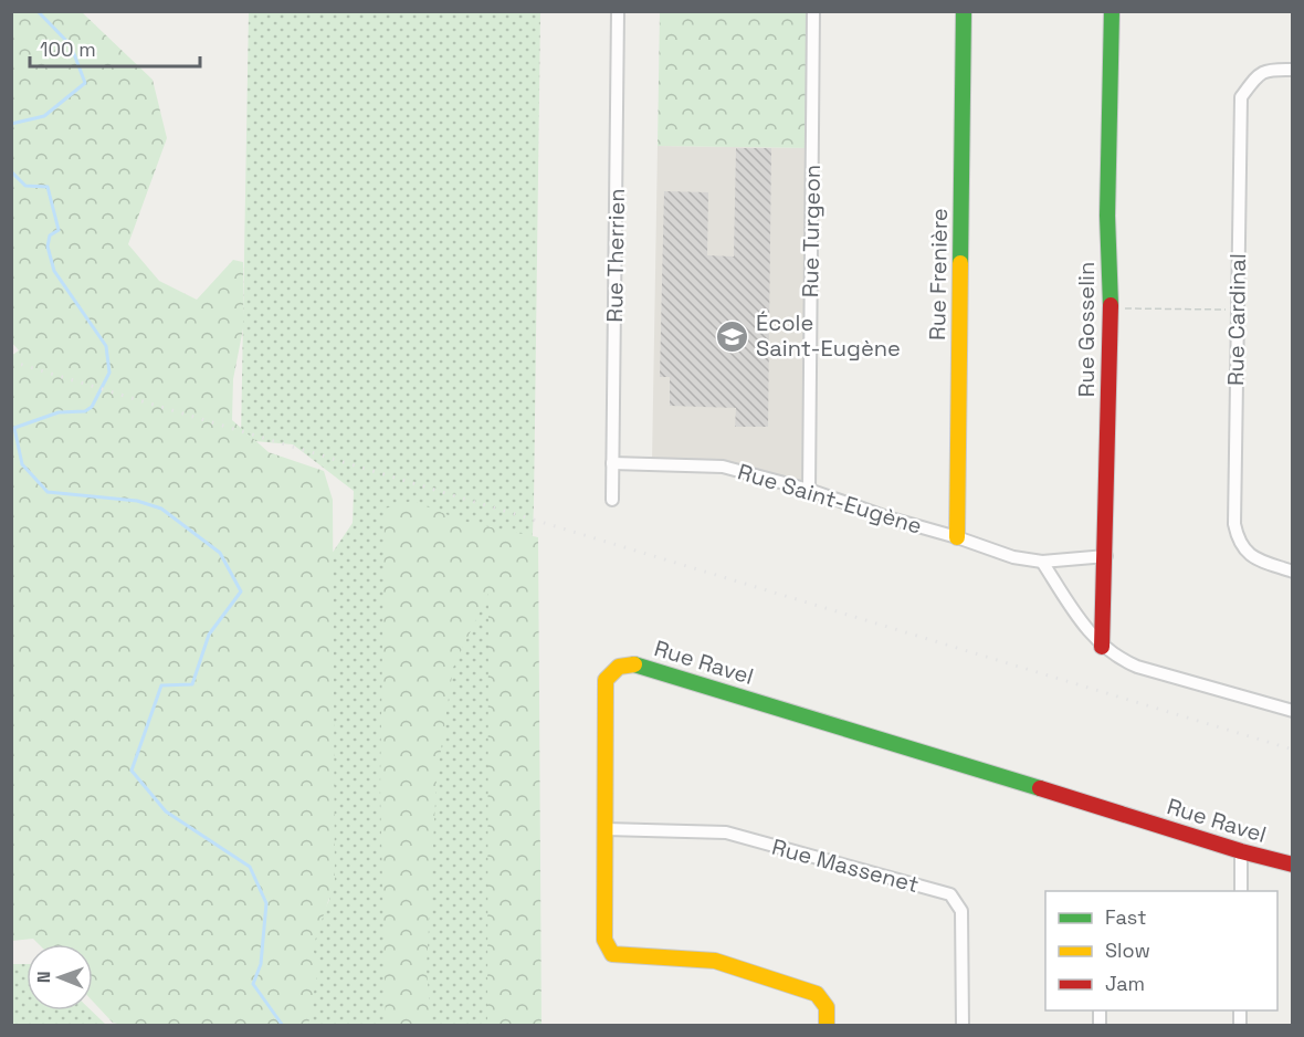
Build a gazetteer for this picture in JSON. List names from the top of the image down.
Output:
{
  "streets": {
    "street": [
      "Rue Turgeon",
      "Rue Therrien",
      "Rue Frenière",
      "Rue Cardinal",
      "Rue Gosselin",
      "Rue Saint-Eugène",
      "Rue Ravel",
      "Rue Massenet"
    ]
  },
  "crossings": [
    ["Rue Turgeon", "Rue Saint-Eugène"],
    ["Rue Therrien", "Rue Saint-Eugène"],
    ["Rue Frenière", "Rue Saint-Eugène"],
    ["Rue Gosselin", "Rue Saint-Eugène"],
    ["Rue Ravel", "Rue Massenet"]
  ],
  "places": {
    "school or university": ["École Saint-Eugène"]
  },
  "legend": ["Fast", "Slow", "Jam"],
  "scale_bar": "100 m",
  "north": "left"
}
